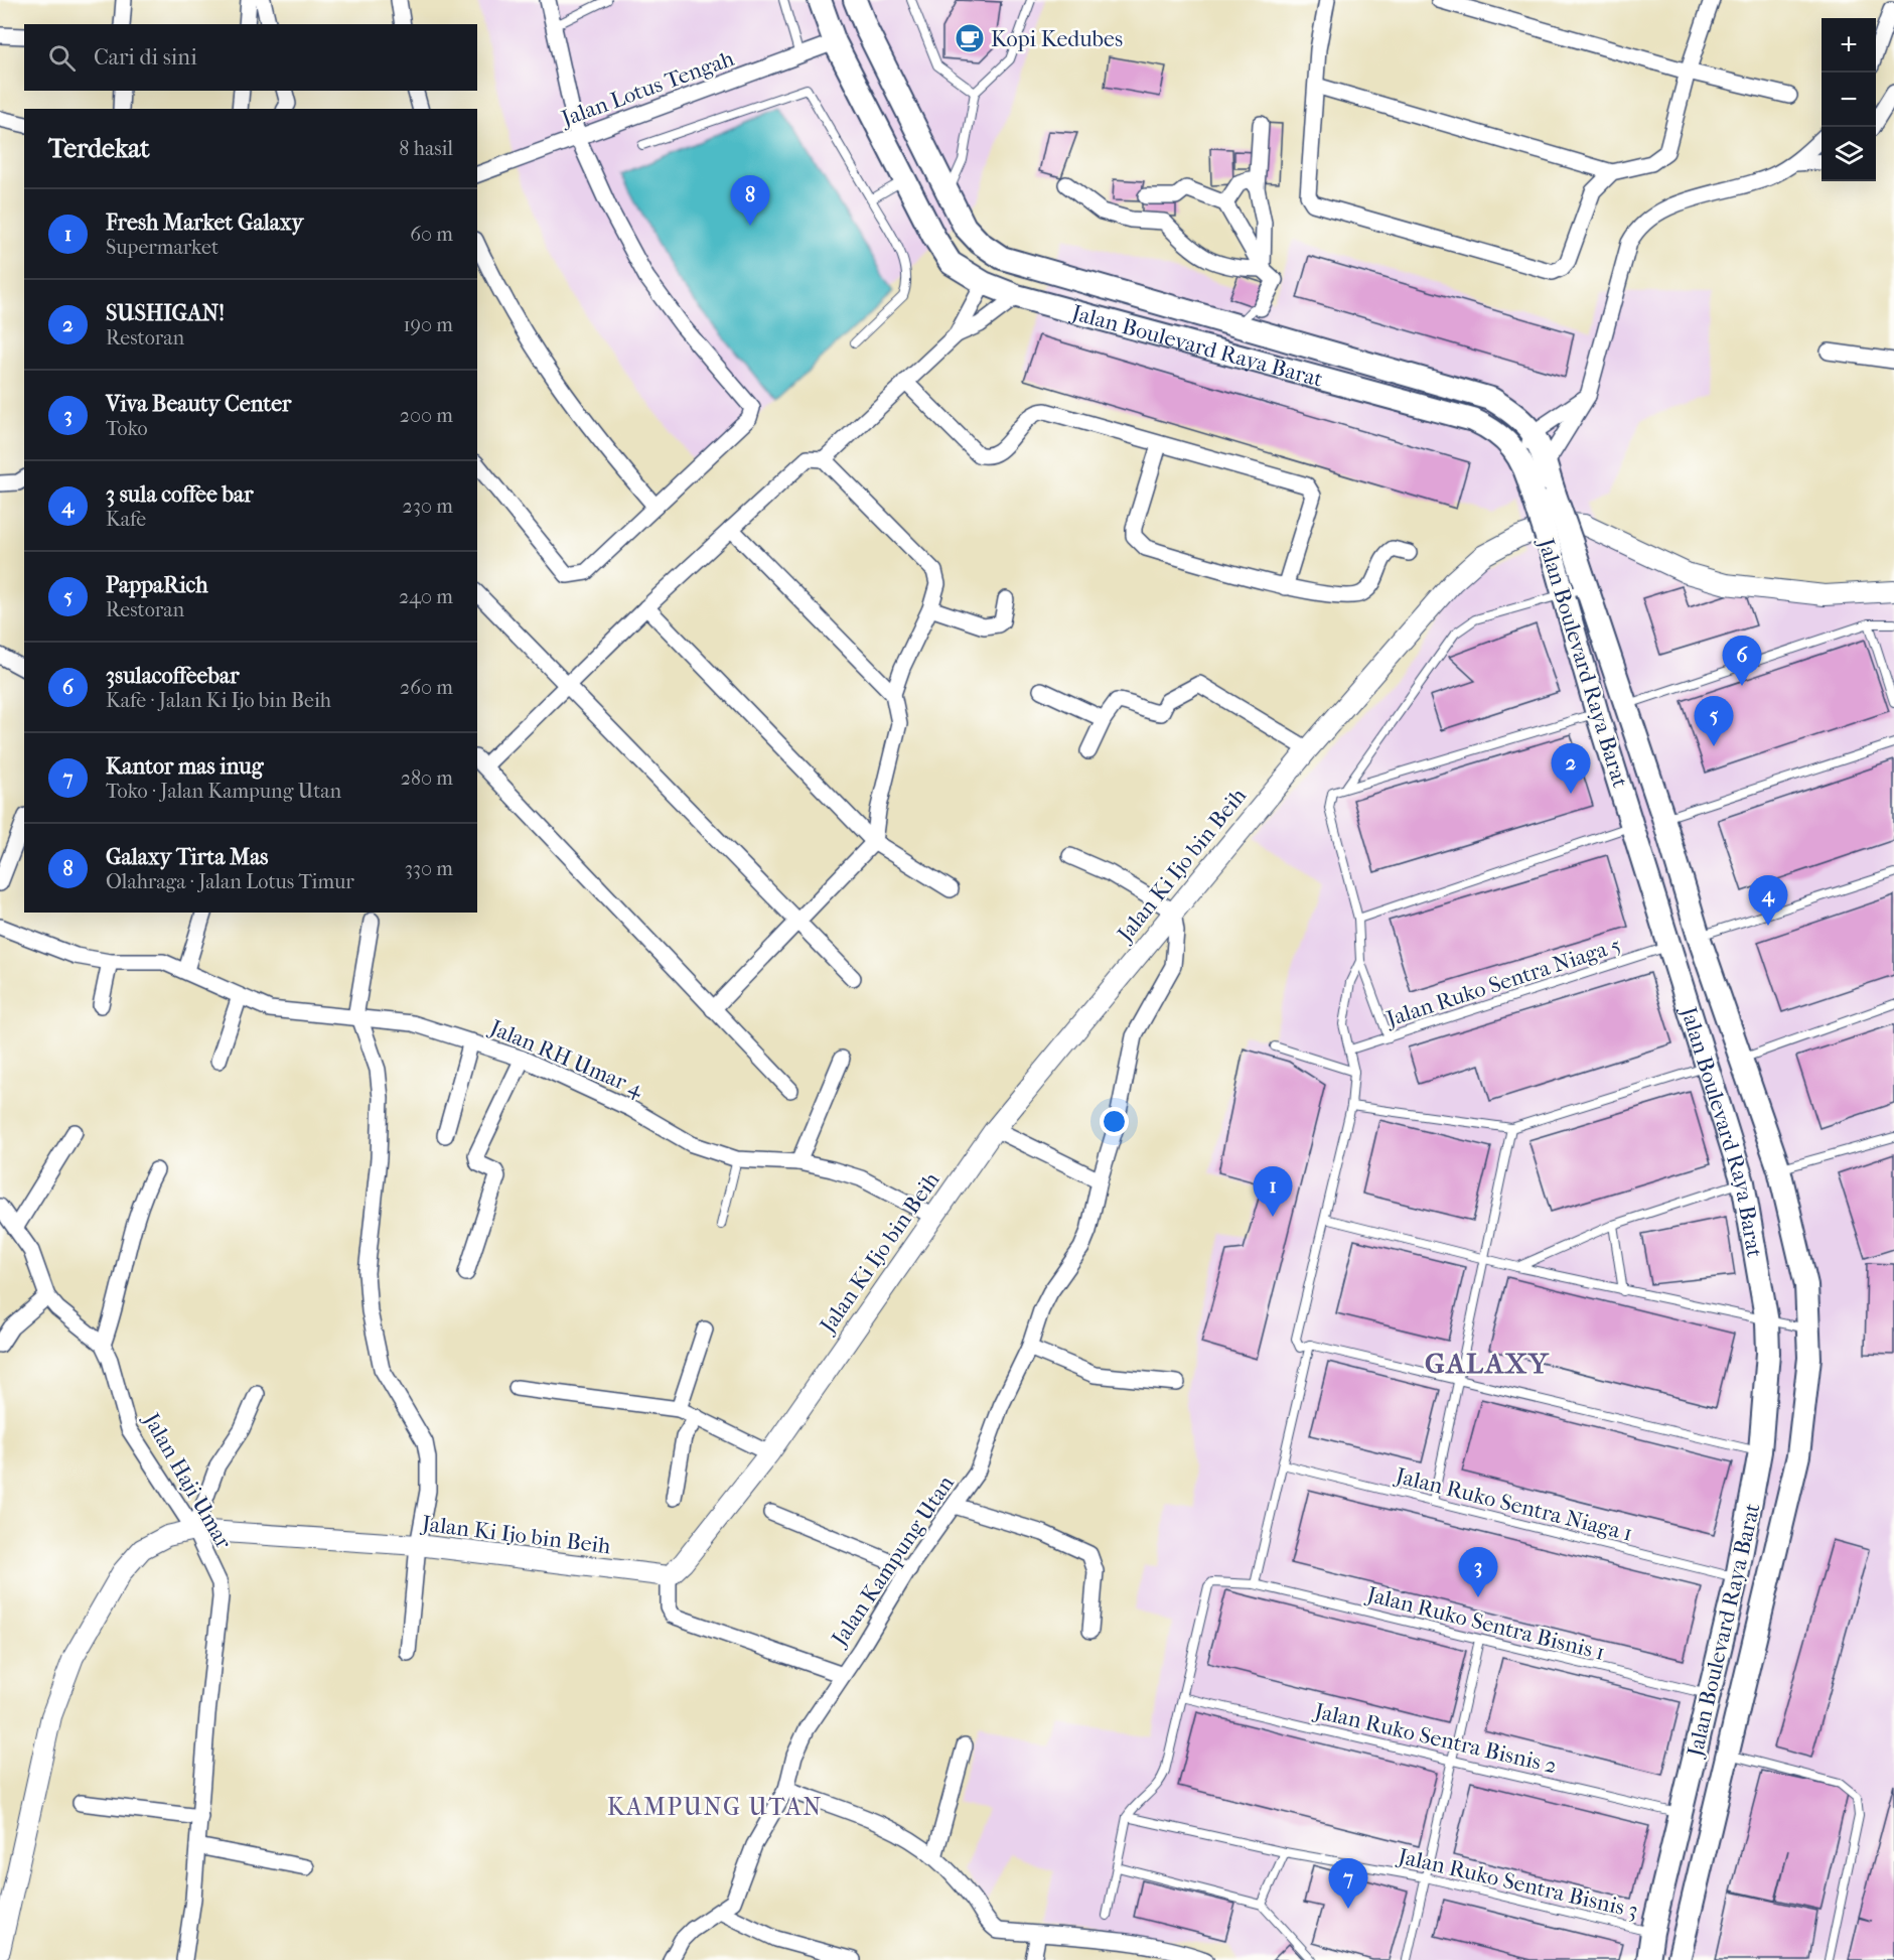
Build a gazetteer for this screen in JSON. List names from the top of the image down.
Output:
{
  "streets": {
    "main road": ["Jalan Boulevard Raya Barat"],
    "street": [
      "Jalan Lotus Tengah",
      "Jalan Ki Ijo bin Beih",
      "Jalan RH Umar 4",
      "Jalan Haji Umar",
      "Jalan Kampung Utan"
    ],
    "lane": [
      "Jalan Ruko Sentra Niaga 5",
      "Jalan Ruko Sentra Niaga 1",
      "Jalan Ruko Sentra Bisnis 1",
      "Jalan Ruko Sentra Bisnis 2",
      "Jalan Ruko Sentra Bisnis 3"
    ]
  },
  "crossings": [
    ["Jalan Lotus Tengah", "Jalan Boulevard Raya Barat"],
    ["Jalan Boulevard Raya Barat", "Jalan Ruko Sentra Niaga 5"],
    ["Jalan Boulevard Raya Barat", "Jalan Ruko Sentra Niaga 1"],
    ["Jalan Boulevard Raya Barat", "Jalan Ruko Sentra Bisnis 1"],
    ["Jalan Boulevard Raya Barat", "Jalan Ruko Sentra Bisnis 2"],
    ["Jalan Boulevard Raya Barat", "Jalan Ruko Sentra Bisnis 3"],
    ["Jalan Ki Ijo bin Beih", "Jalan RH Umar 4"],
    ["Jalan Ki Ijo bin Beih", "Jalan Haji Umar"],
    ["Jalan Ki Ijo bin Beih", "Jalan Kampung Utan"],
    ["Jalan Ruko Sentra Bisnis 1", "Jalan Ruko Sentra Bisnis 2"]
  ],
  "districts": ["GALAXY", "KAMPUNG UTAN"],
  "places": {
    "cafe": ["Kopi Kedubes"]
  },
  "page": {
    "map_buttons": ["+", "−"],
    "search": "Cari di sini",
    "heading": ["Terdekat", "8 hasil"],
    "pins": [
      "8",
      "6",
      "5",
      "2",
      "4",
      "1",
      "3",
      "7"
    ],
    "list": [
      {
        "mark": "1",
        "name": "Fresh Market Galaxy",
        "note": "Supermarket",
        "value": "60 m"
      },
      {
        "mark": "2",
        "name": "SUSHIGAN!",
        "note": "Restoran",
        "value": "190 m"
      },
      {
        "mark": "3",
        "name": "Viva Beauty Center",
        "note": "Toko",
        "value": "200 m"
      },
      {
        "mark": "4",
        "name": "3 sula coffee bar",
        "note": "Kafe",
        "value": "230 m"
      },
      {
        "mark": "5",
        "name": "PappaRich",
        "note": "Restoran",
        "value": "240 m"
      },
      {
        "mark": "6",
        "name": "3sulacoffeebar",
        "note": "Kafe · Jalan Ki Ijo bin Beih",
        "value": "260 m"
      },
      {
        "mark": "7",
        "name": "Kantor mas inug",
        "note": "Toko · Jalan Kampung Utan",
        "value": "280 m"
      },
      {
        "mark": "8",
        "name": "Galaxy Tirta Mas",
        "note": "Olahraga · Jalan Lotus Timur",
        "value": "330 m"
      }
    ]
  }
}
